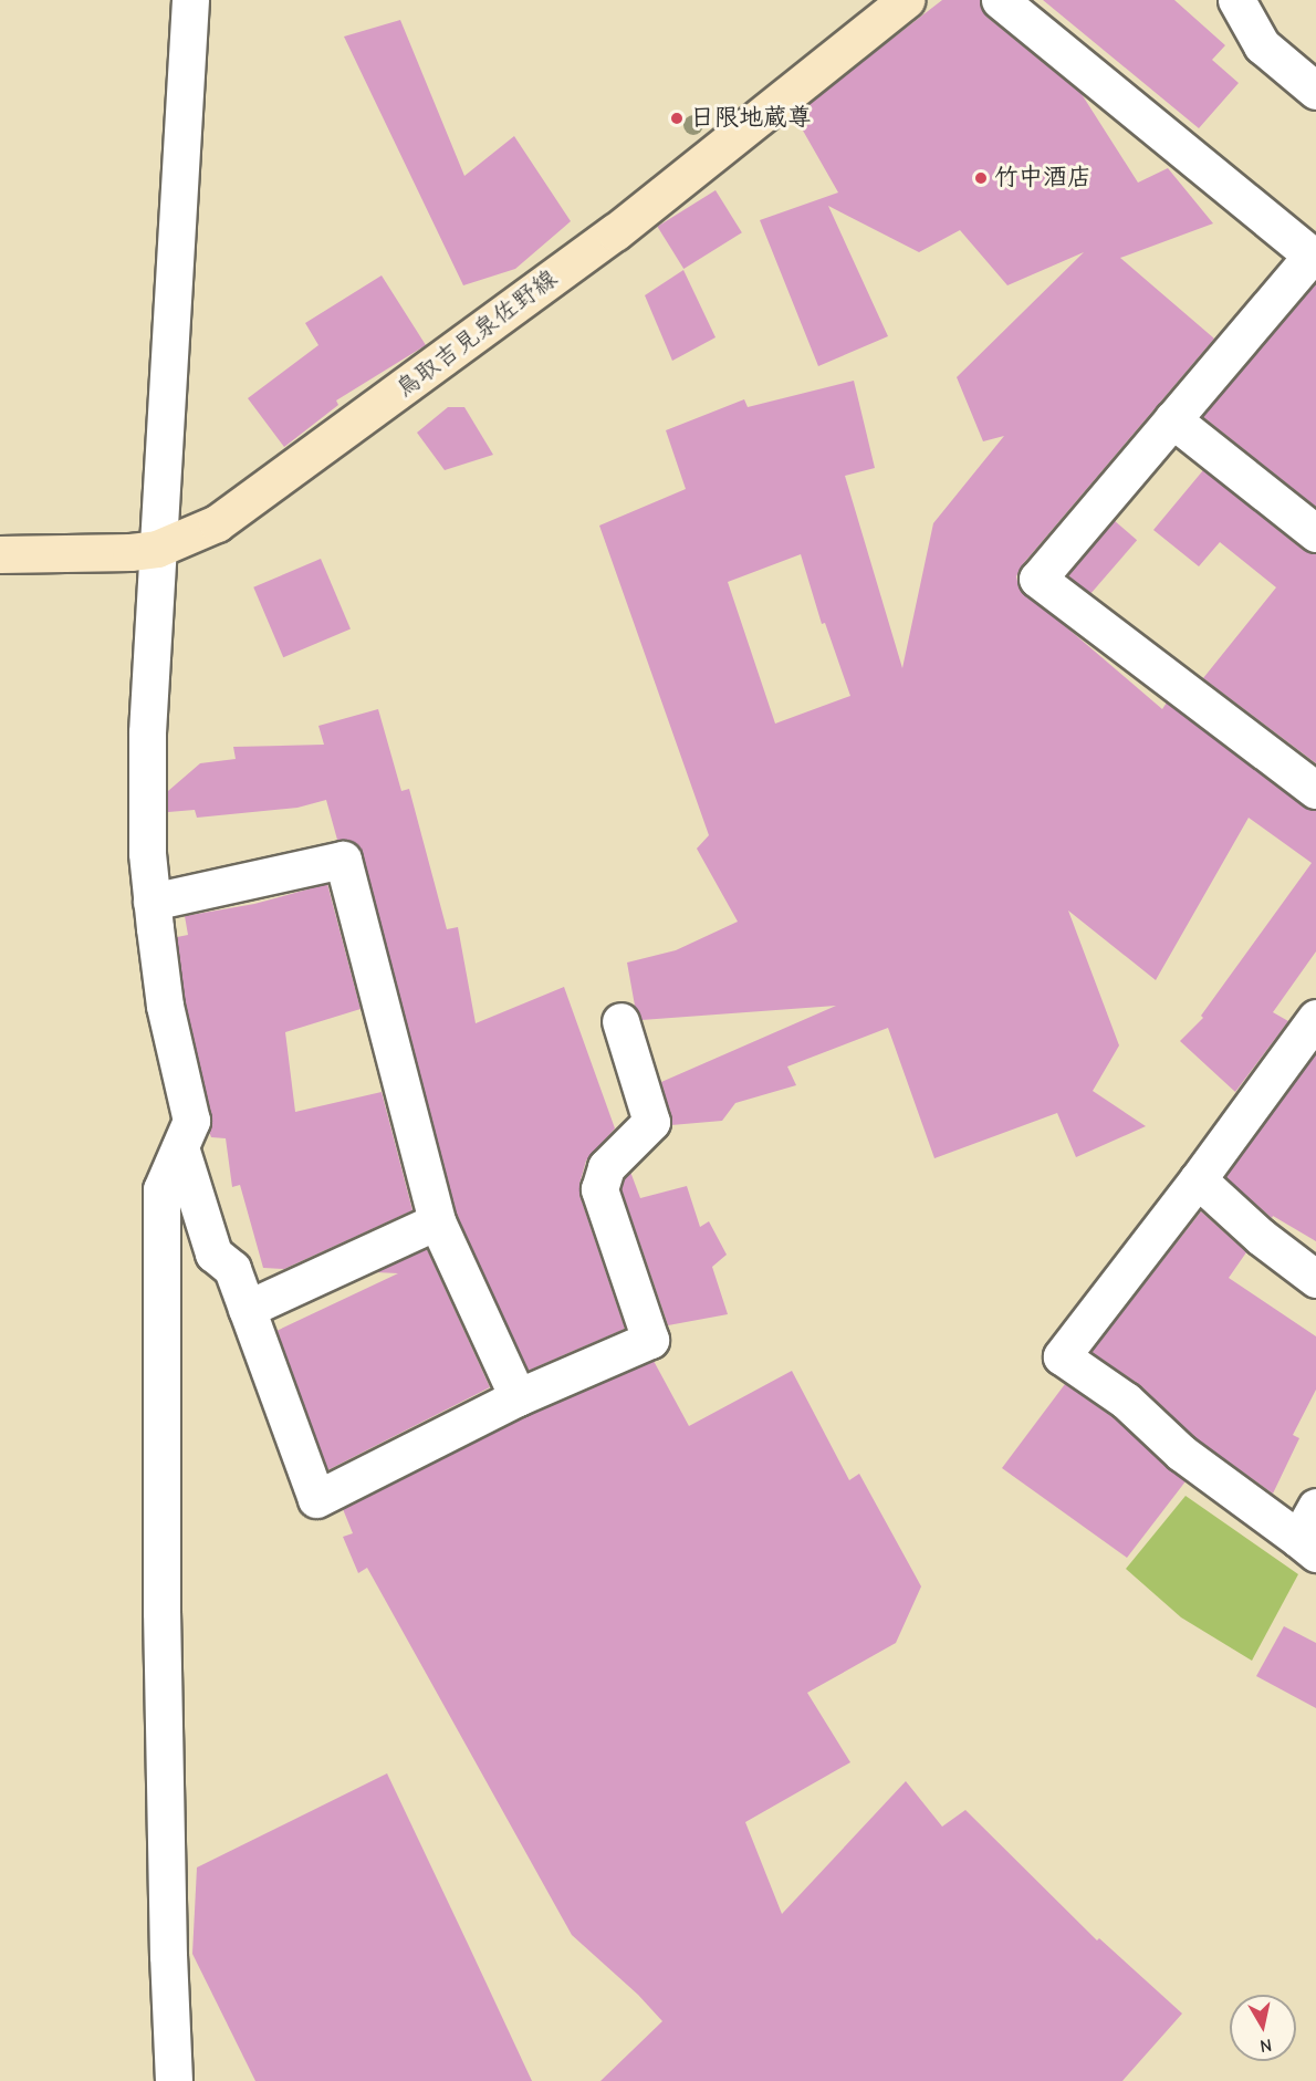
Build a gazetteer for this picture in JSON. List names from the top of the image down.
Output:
{
  "streets": {
    "main road": ["鳥取吉見泉佐野線"]
  },
  "places": ["日限地蔵尊", "竹中酒店"],
  "north": "bottom"
}
